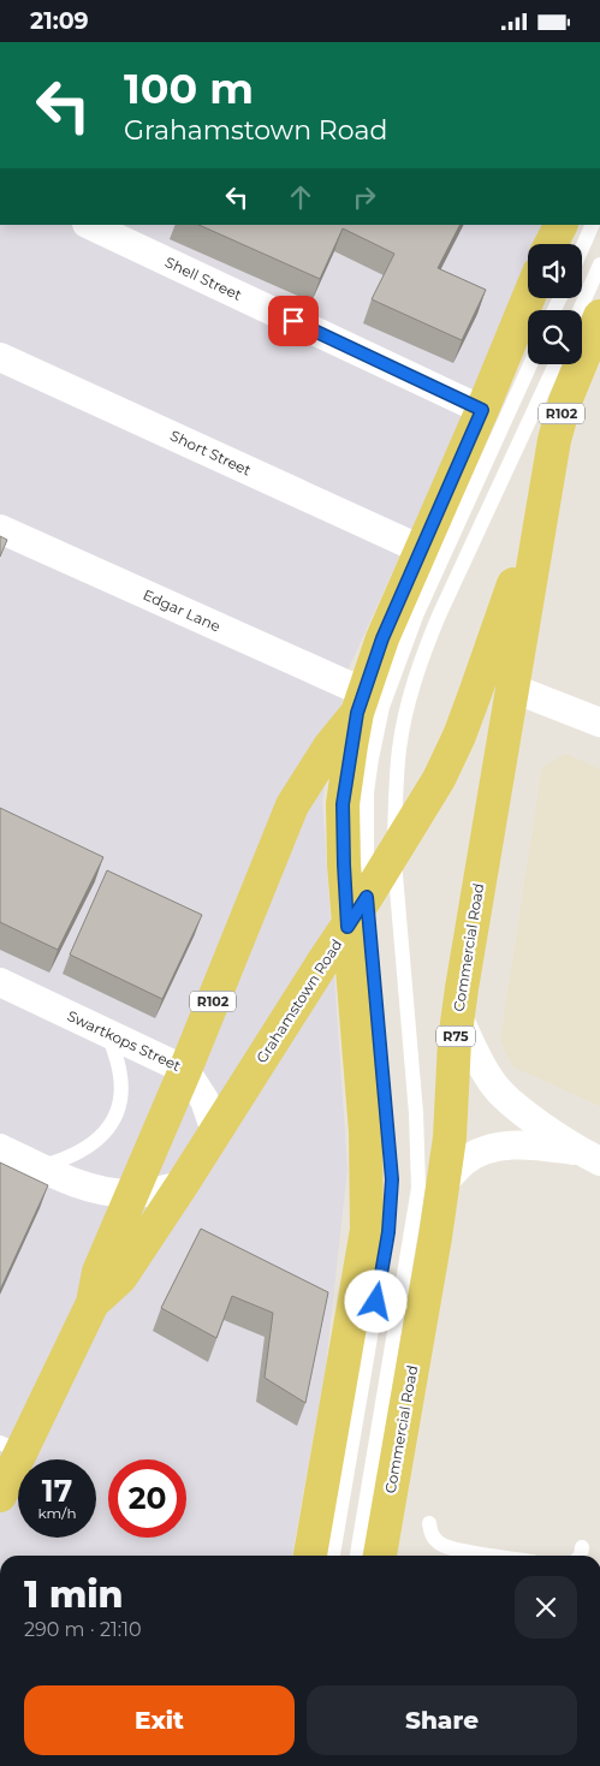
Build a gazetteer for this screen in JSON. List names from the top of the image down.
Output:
{
  "streets": {
    "main road": [
      "R102",
      "Commercial Road",
      "Grahamstown Road",
      "R75"
    ],
    "street": [
      "Shell Street",
      "Short Street",
      "Edgar Lane",
      "Swartkops Street"
    ]
  },
  "crossings": [
    ["Shell Street", "R102"],
    ["R102", "Short Street"],
    ["R102", "Edgar Lane"],
    ["R102", "Commercial Road"],
    ["R102", "Grahamstown Road"],
    ["Edgar Lane", "Grahamstown Road"],
    ["Commercial Road", "Grahamstown Road"],
    ["Grahamstown Road", "Swartkops Street"]
  ],
  "page": {
    "status": "21:09",
    "turn": ["100 m", "Grahamstown Road"],
    "speed": "17 km/h",
    "limit": "20",
    "heading": ["1 min", "290 m · 21:10"],
    "buttons": ["Exit", "Share"]
  }
}
